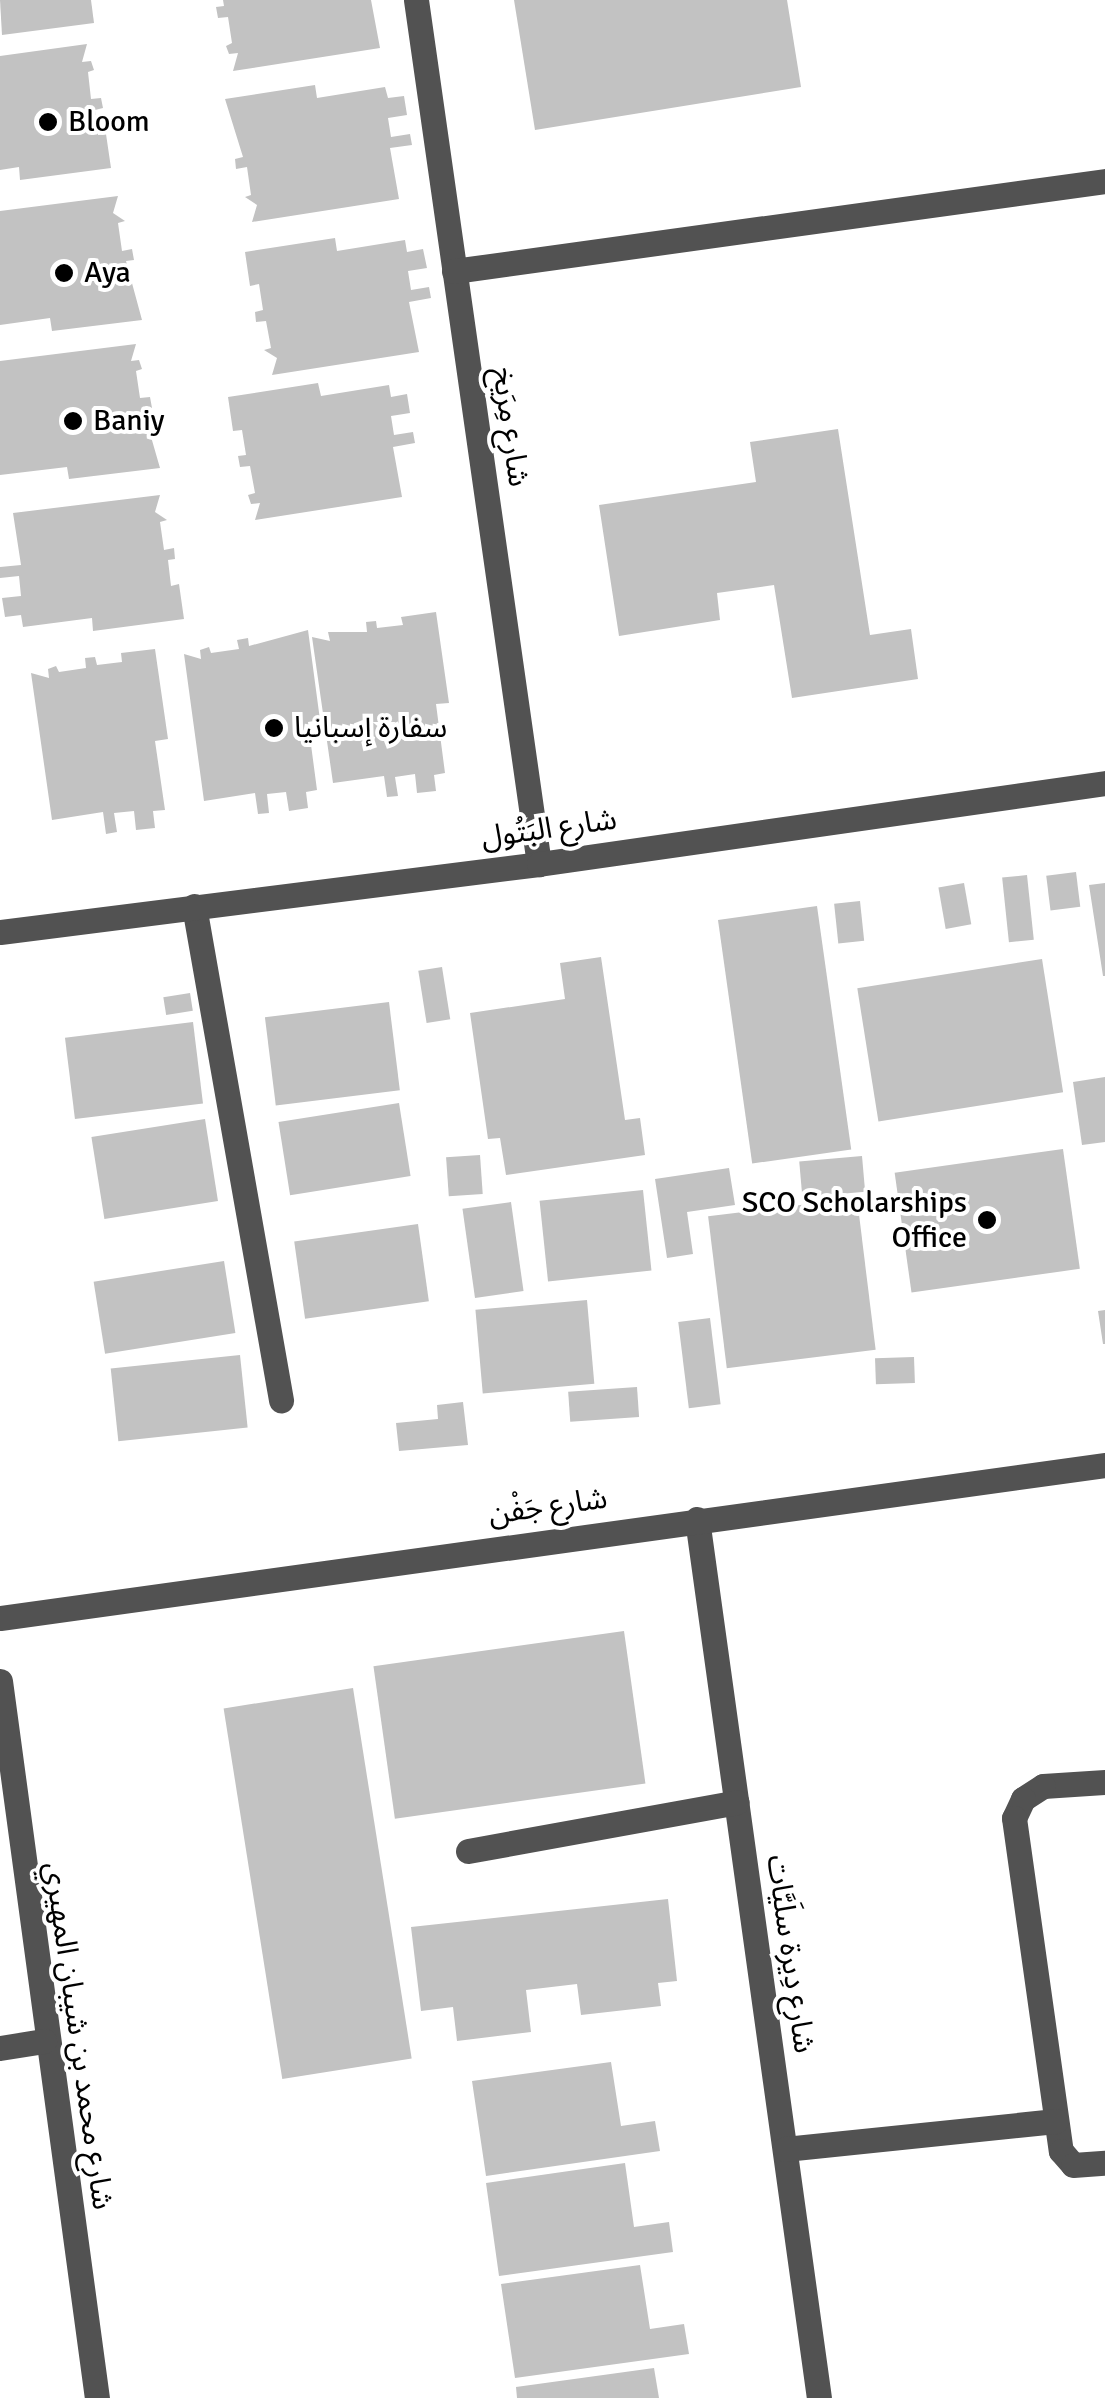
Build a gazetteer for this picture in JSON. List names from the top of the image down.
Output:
{
  "streets": {
    "street": [
      "شارع مِرَيخ",
      "شارع البَتُول",
      "شارع جَفْن",
      "شارع دِيرة سلَيَّات",
      "شارع محمد بن شيبان المهيري"
    ]
  },
  "crossings": [
    ["شارع مِرَيخ", "شارع البَتُول"],
    ["شارع جَفْن", "شارع دِيرة سلَيَّات"]
  ],
  "places": [
    "Bloom",
    "Aya",
    "Baniy",
    "سفارة إسبانيا",
    "SCO Scholarships Office"
  ]
}
